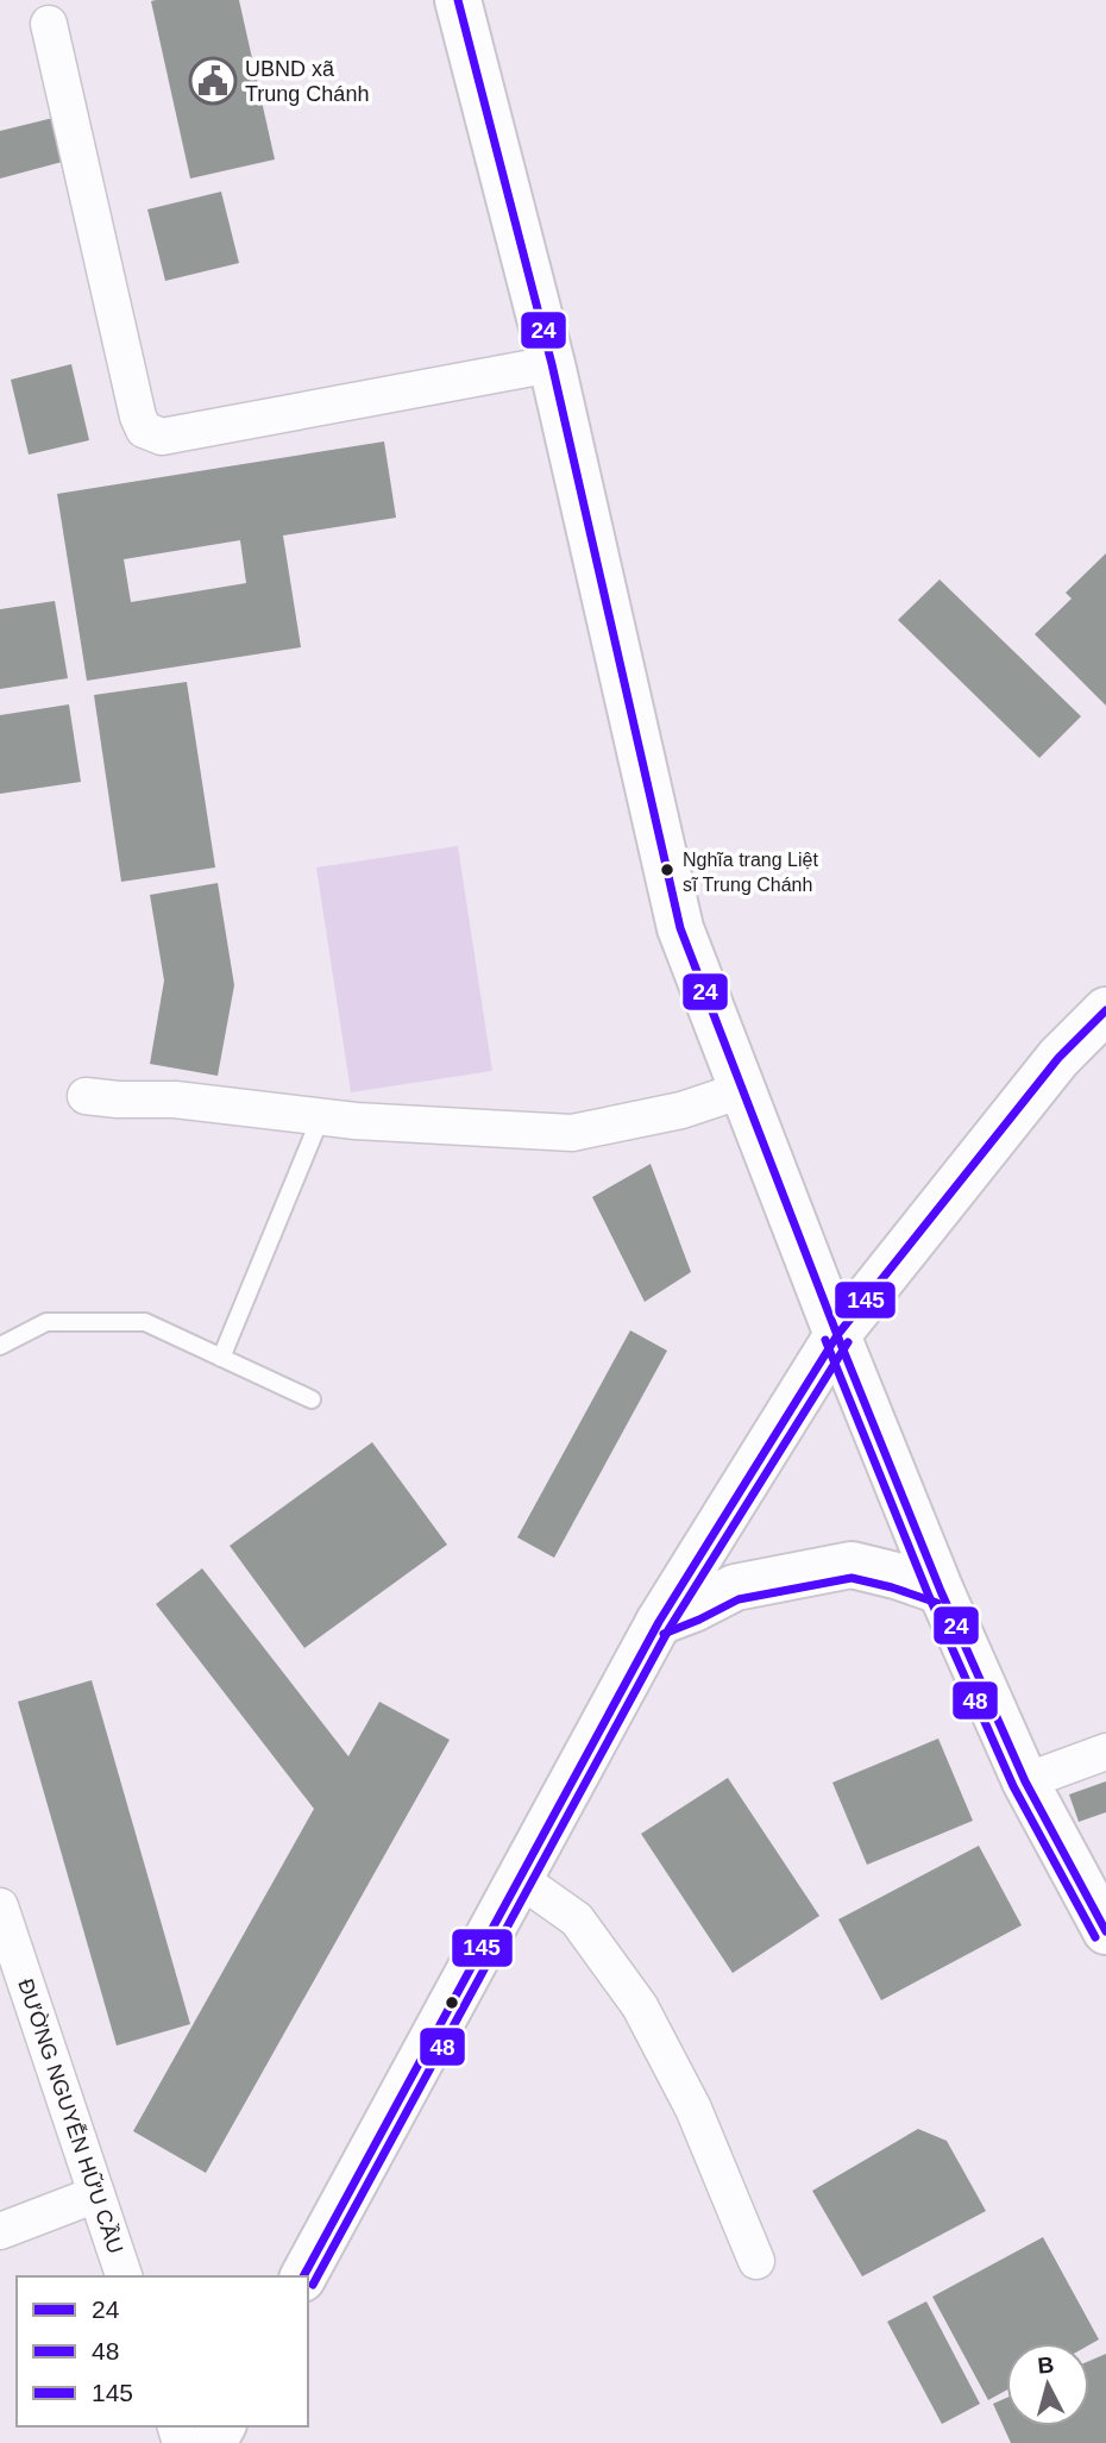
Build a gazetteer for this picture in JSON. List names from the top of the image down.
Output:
{
  "streets": {
    "street": ["ĐƯỜNG NGUYỄN HỮU CẦU"]
  },
  "places": {
    "public building": ["UBND xã Trung Chánh"],
    "other": ["Nghĩa trang Liệt sĩ Trung Chánh"]
  },
  "lines": ["transit line 24", "transit line 145", "transit line 48"],
  "legend": ["24", "48", "145"],
  "north": "top"
}
